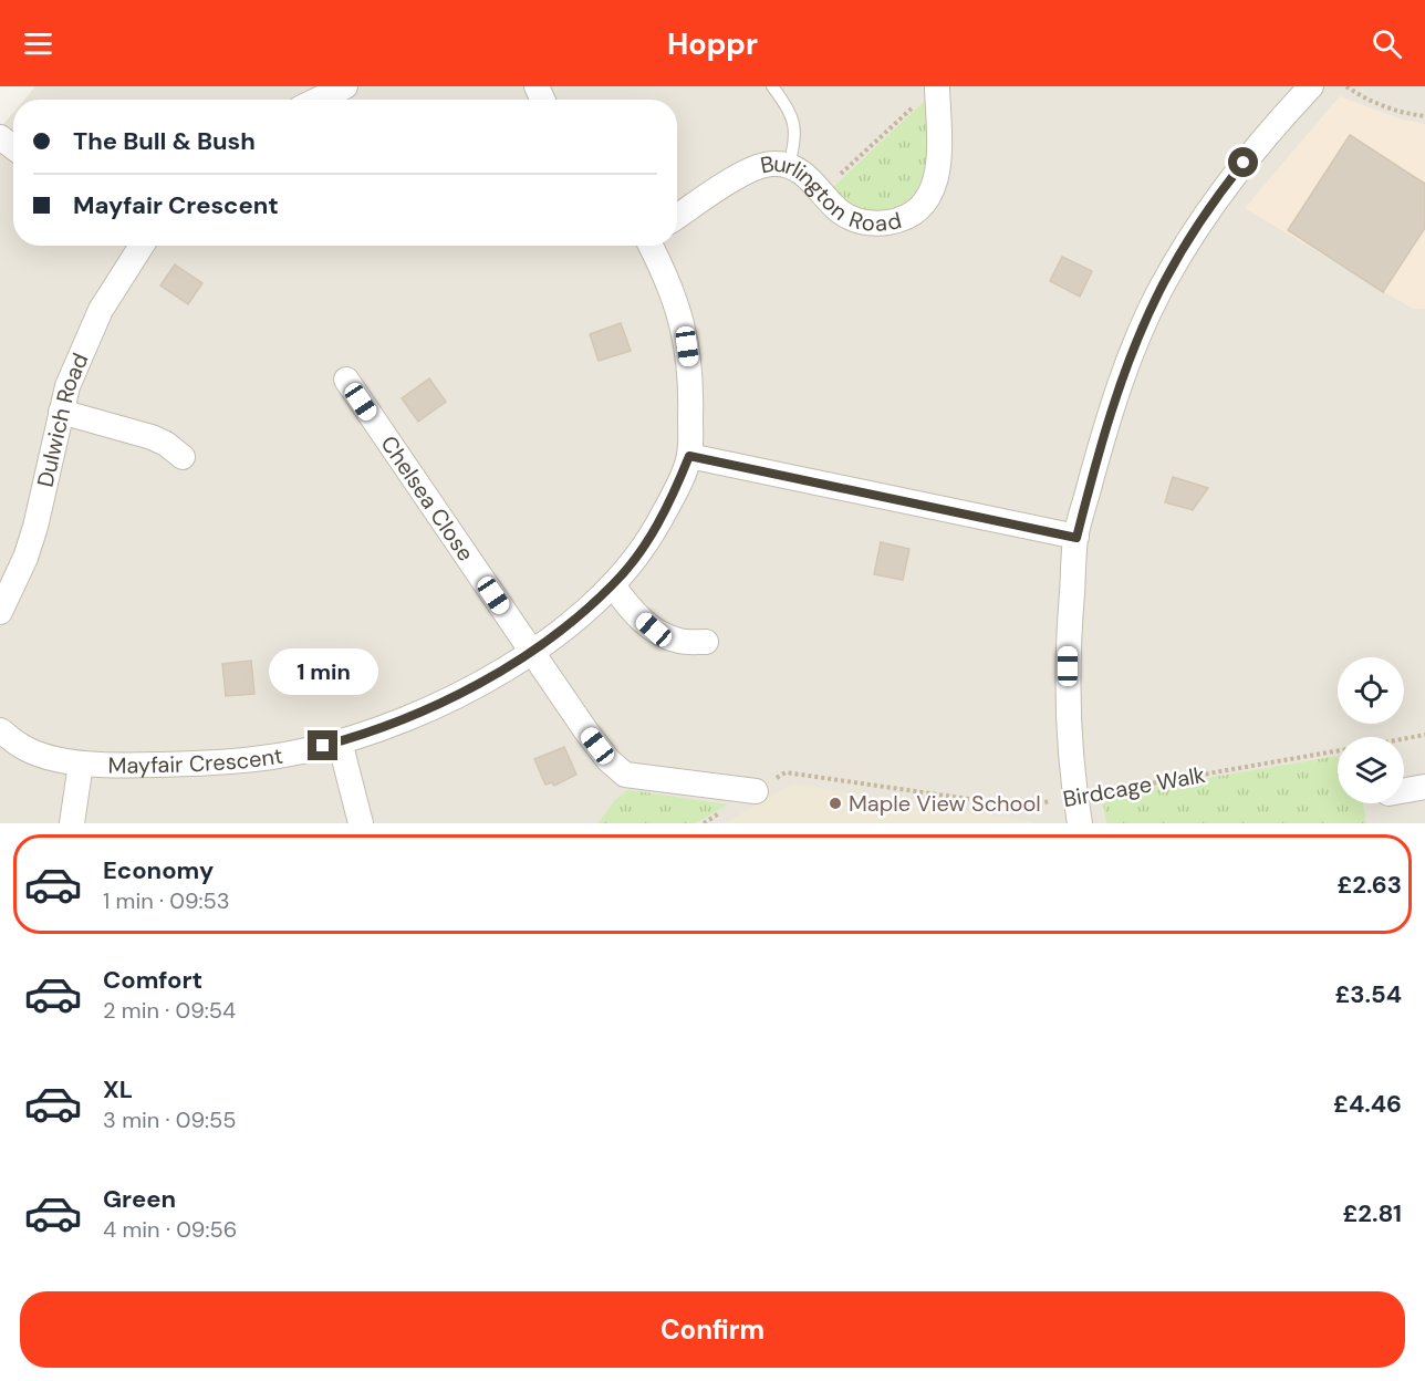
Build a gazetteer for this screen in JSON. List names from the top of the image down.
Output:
{
  "streets": {
    "street": [
      "Burlington Road",
      "Dulwich Road",
      "Chelsea Close",
      "Mayfair Crescent"
    ],
    "path": ["Birdcage Walk"]
  },
  "crossings": [
    ["Chelsea Close", "Mayfair Crescent"],
    ["Chelsea Close", "Birdcage Walk"]
  ],
  "places": ["Maple View School"],
  "page": {
    "header": "Hoppr",
    "banner": ["The Bull & Bush", "Mayfair Crescent"],
    "bubble": "1 min",
    "list": [
      {
        "name": "Economy",
        "note": "1 min · 09:53",
        "value": "£2.63"
      },
      {
        "name": "Comfort",
        "note": "2 min · 09:54",
        "value": "£3.54"
      },
      {
        "name": "XL",
        "note": "3 min · 09:55",
        "value": "£4.46"
      },
      {
        "name": "Green",
        "note": "4 min · 09:56",
        "value": "£2.81"
      }
    ],
    "buttons": "Confirm"
  }
}
